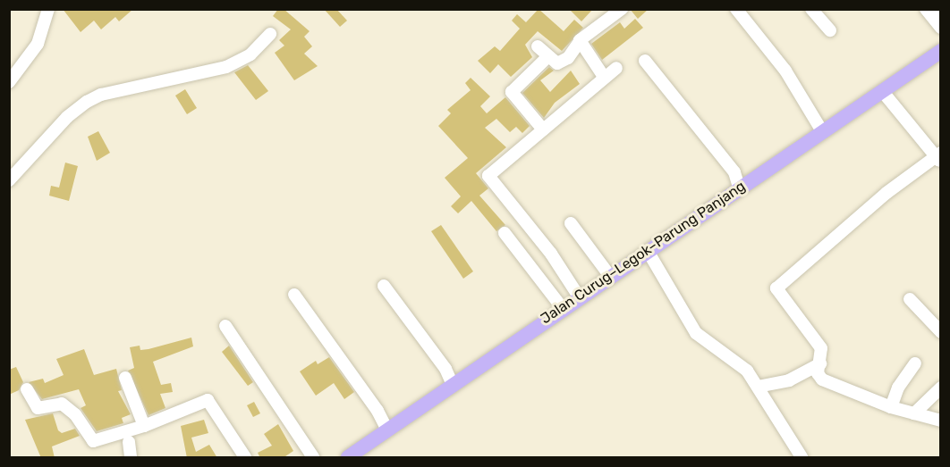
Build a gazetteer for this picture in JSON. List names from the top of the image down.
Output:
{
  "streets": {
    "main road": ["Jalan Curug–Legok–Parung Panjang"]
  }
}
